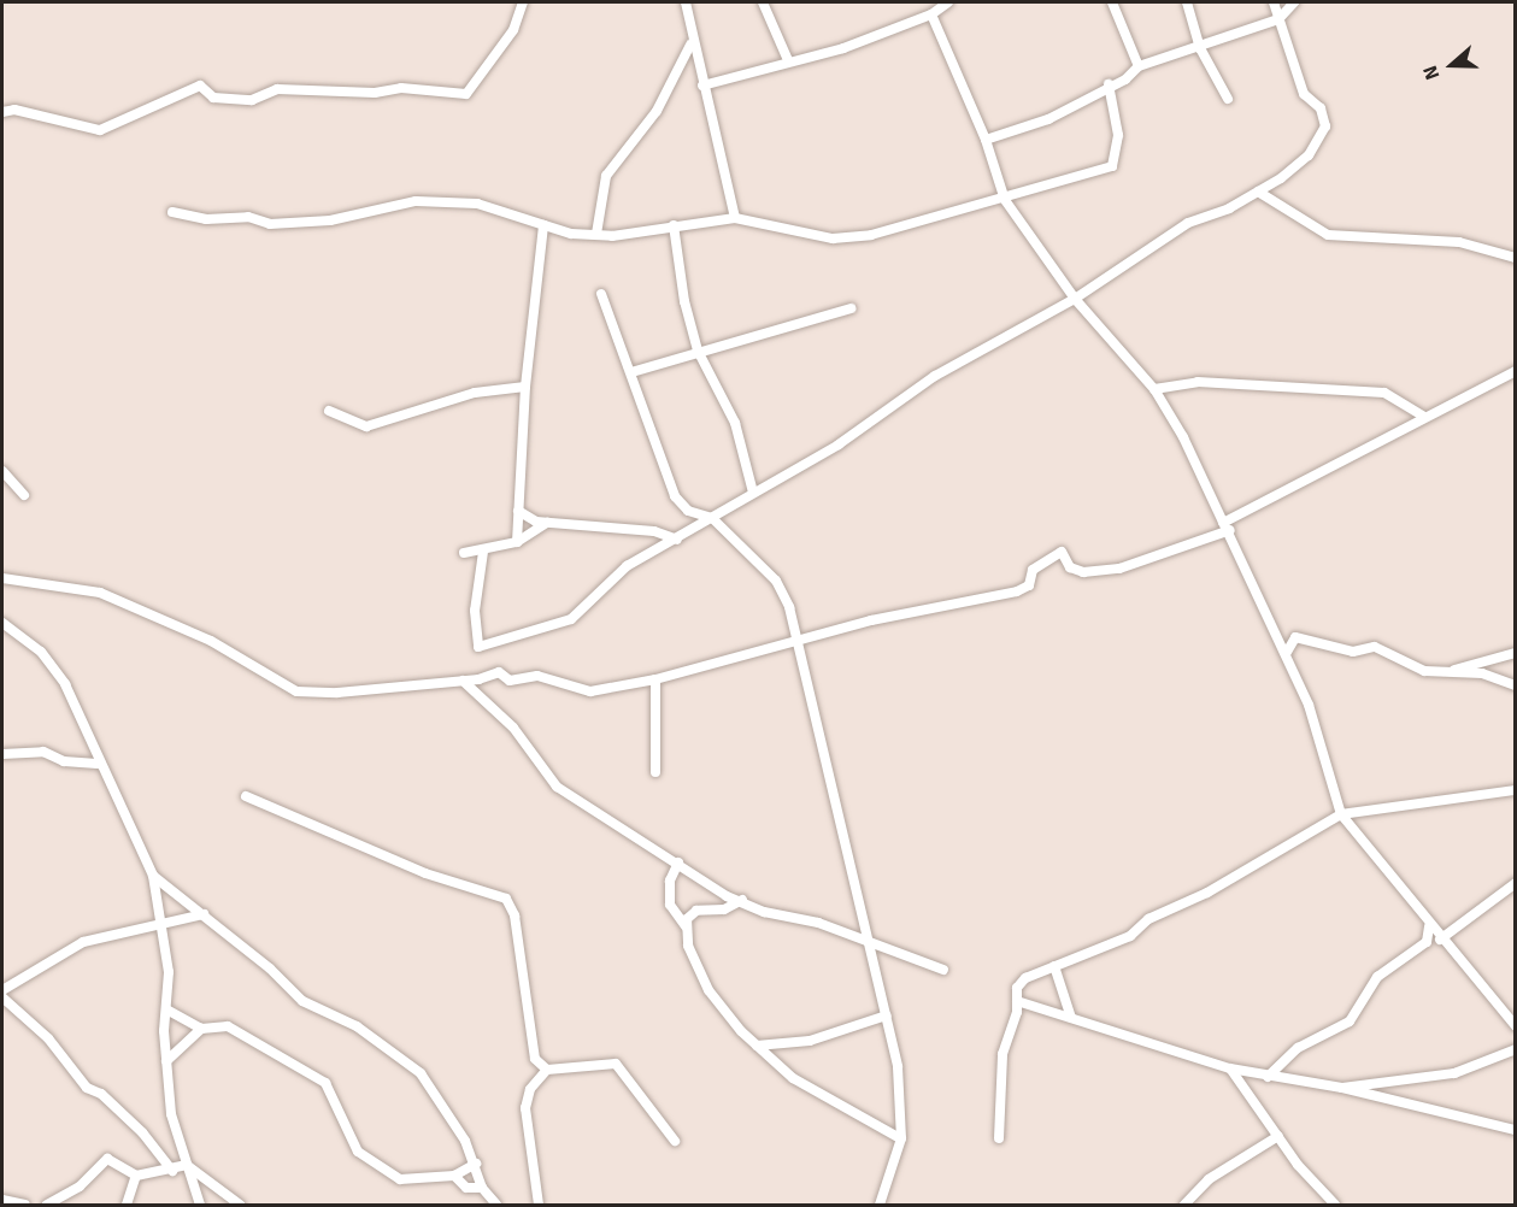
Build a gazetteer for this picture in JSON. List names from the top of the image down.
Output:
{
  "north": "left"
}
